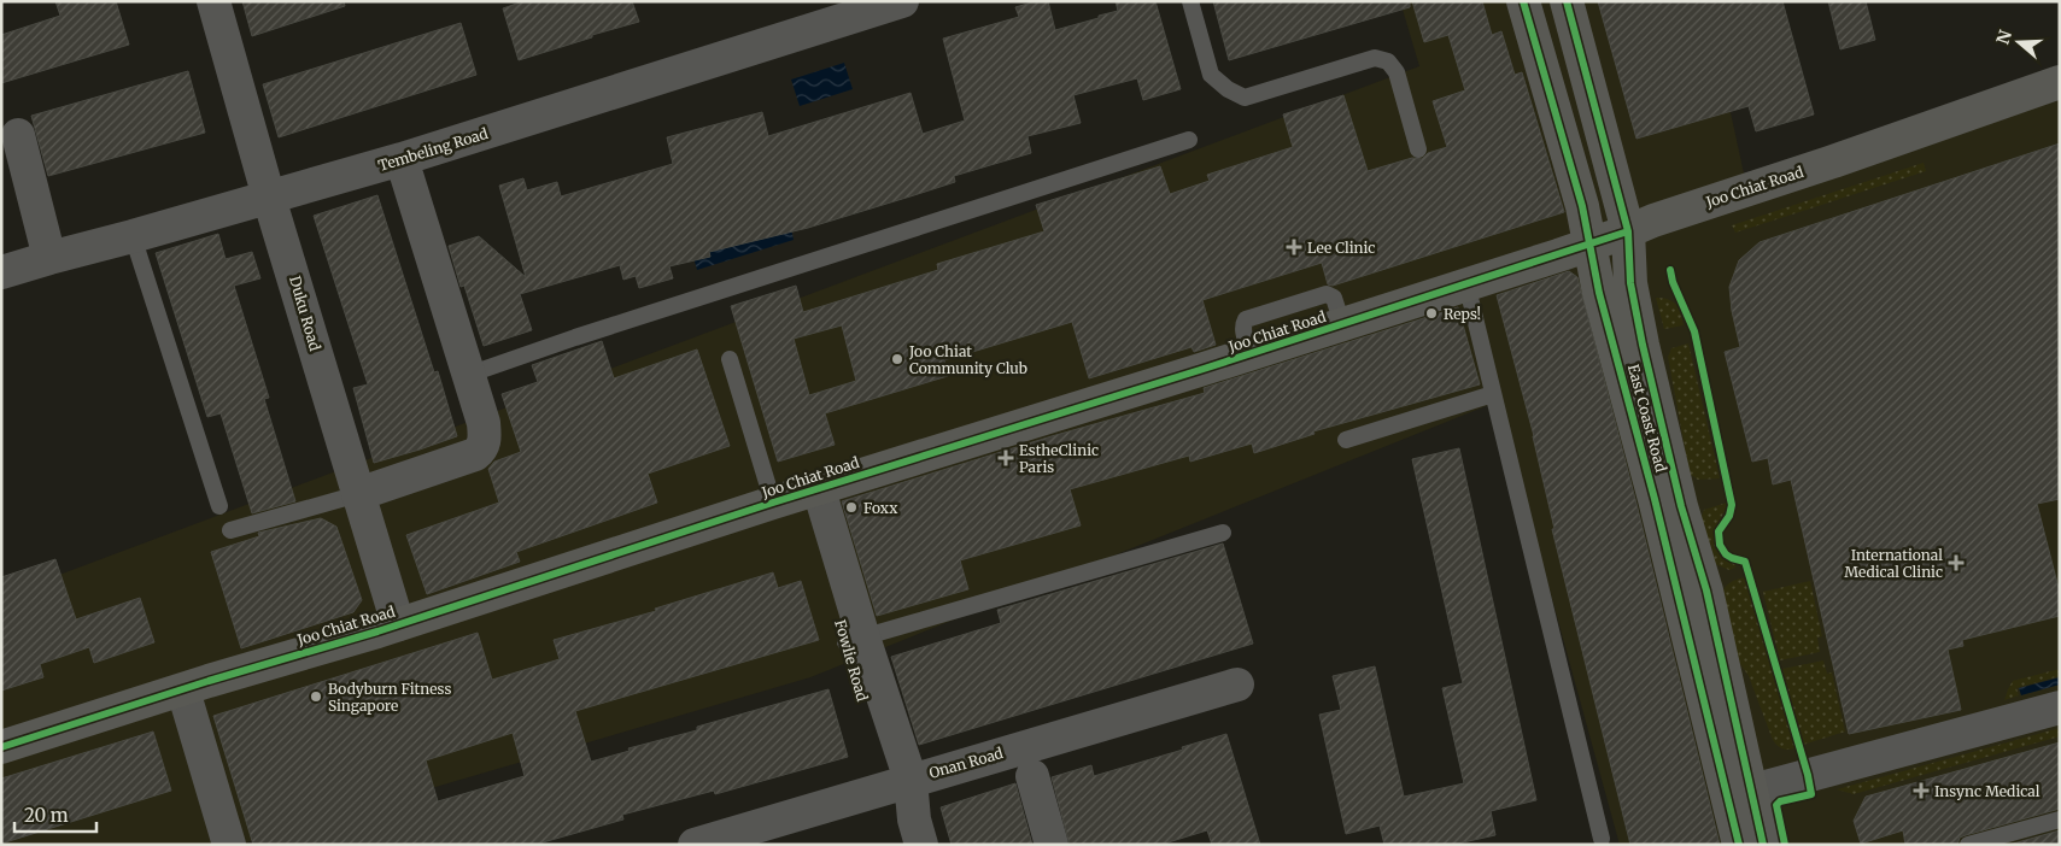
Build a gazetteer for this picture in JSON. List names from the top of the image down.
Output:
{
  "streets": {
    "street": [
      "Tembeling Road",
      "Joo Chiat Road",
      "Duku Road",
      "East Coast Road",
      "Fowlie Road",
      "Onan Road"
    ]
  },
  "crossings": [
    ["Tembeling Road", "Duku Road"],
    ["Joo Chiat Road", "Duku Road"],
    ["Joo Chiat Road", "East Coast Road"],
    ["Joo Chiat Road", "Fowlie Road"],
    ["Fowlie Road", "Onan Road"]
  ],
  "places": {
    "health": [
      "Lee Clinic",
      "EstheClinic Paris",
      "International Medical Clinic",
      "Insync Medical"
    ],
    "other": [
      "Reps!",
      "Joo Chiat Community Club",
      "Foxx",
      "Bodyburn Fitness Singapore"
    ]
  },
  "scale_bar": "20 m",
  "north": "left"
}
